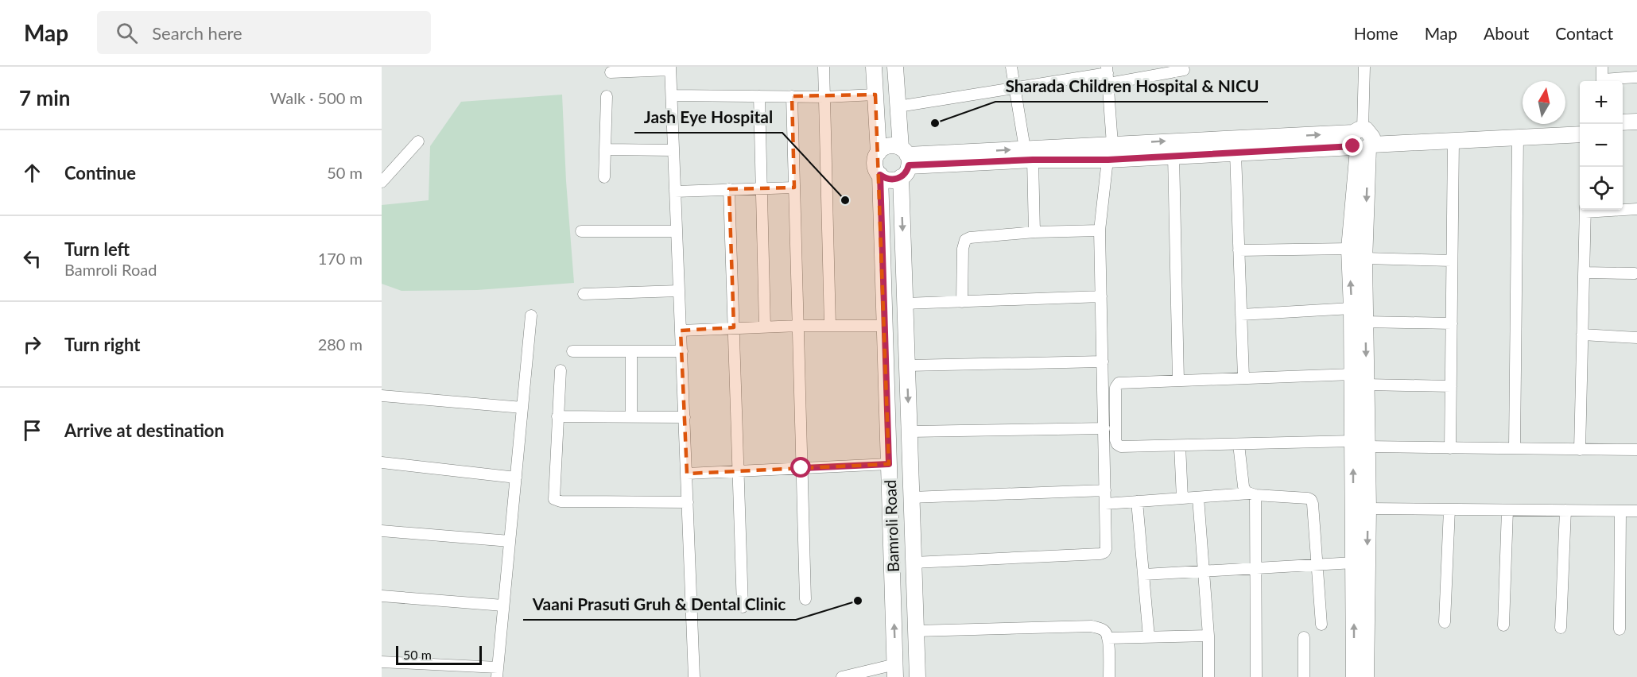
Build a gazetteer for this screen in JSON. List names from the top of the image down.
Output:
{
  "streets": {
    "street": ["Bamroli Road"]
  },
  "places": ["Sharada Children Hospital & NICU", "Jash Eye Hospital", "Vaani Prasuti Gruh & Dental Clinic"],
  "scale_bar": "50 m",
  "north": "top",
  "page": {
    "header": "Map",
    "search": "Search here",
    "nav": [
      "Home",
      "Map",
      "About",
      "Contact"
    ],
    "heading": ["7 min", "Walk · 500 m"],
    "map_buttons": ["+", "−"],
    "list": [
      ["Continue", "50 m"],
      ["Turn left", "Bamroli Road", "170 m"],
      ["Turn right", "280 m"],
      "Arrive at destination"
    ],
    "scale": "50 m"
  }
}
